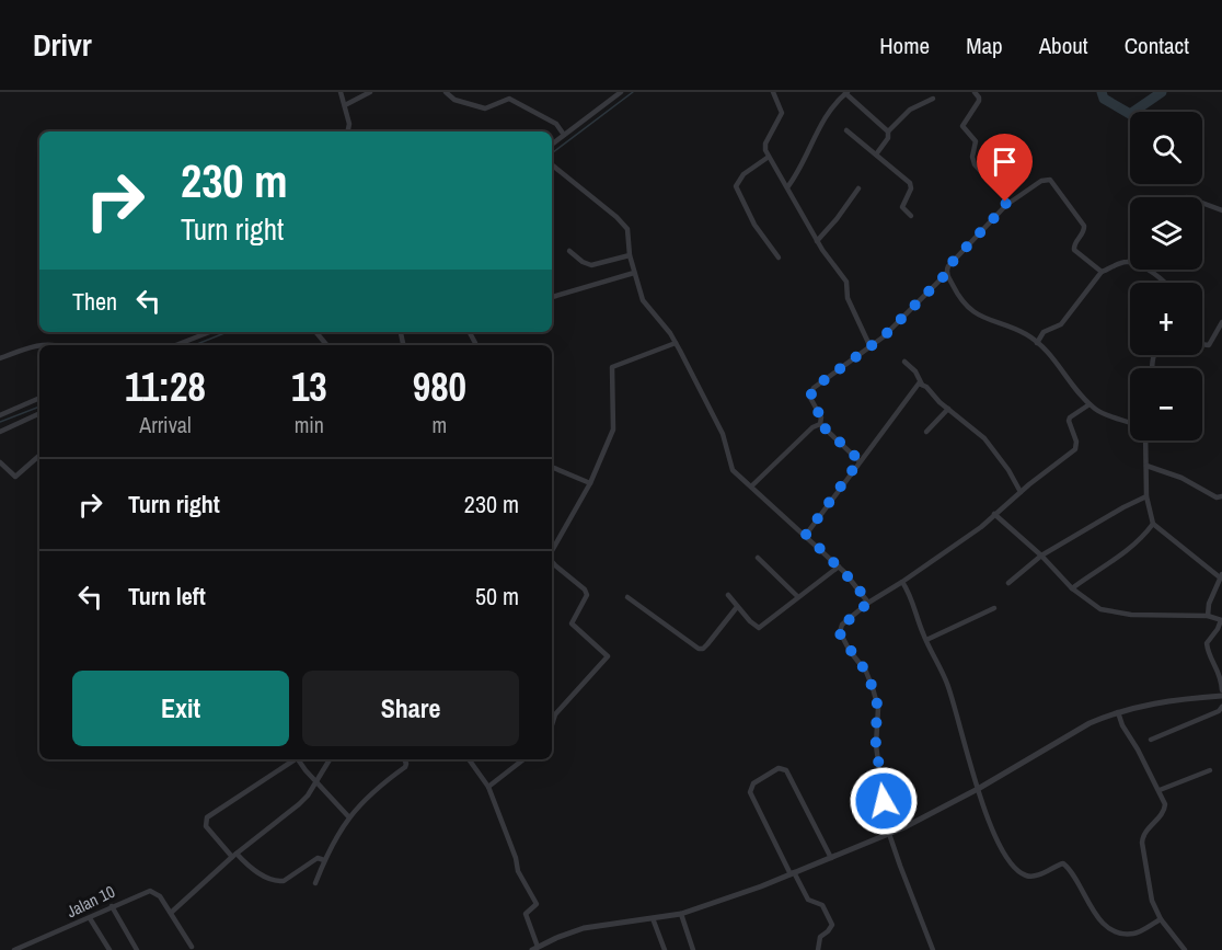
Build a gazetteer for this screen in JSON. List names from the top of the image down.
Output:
{
  "streets": {
    "street": ["Jalan 10"]
  },
  "page": {
    "header": "Drivr",
    "nav": [
      "Home",
      "Map",
      "About",
      "Contact"
    ],
    "map_buttons": ["+", "−"],
    "turn": ["230 m", "Turn right"],
    "then": "Then",
    "eta": [
      "11:28",
      "Arrival",
      "13",
      "min",
      "980",
      "m"
    ],
    "list": [
      {
        "name": "Turn right",
        "value": "230 m"
      },
      {
        "name": "Turn left",
        "value": "50 m"
      }
    ],
    "buttons": ["Exit", "Share"]
  }
}
